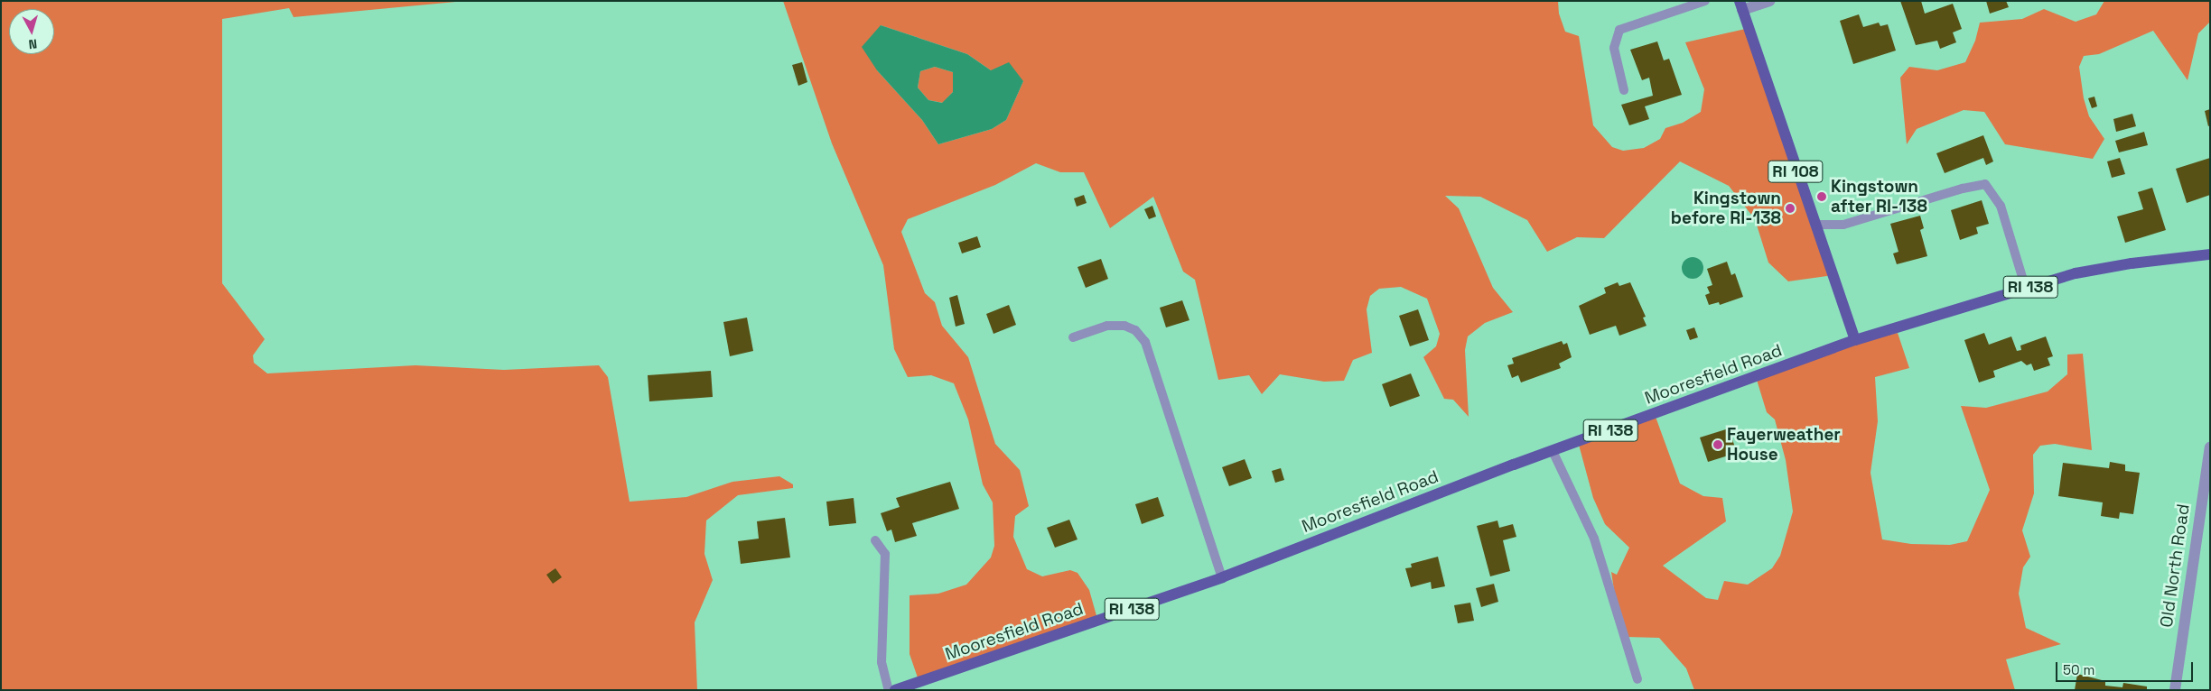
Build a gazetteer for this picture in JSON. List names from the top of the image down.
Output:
{
  "streets": {
    "main road": ["RI 108", "RI 138", "Mooresfield Road"],
    "street": ["Old North Road"]
  },
  "crossings": [
    ["RI 108", "RI 138"],
    ["RI 108", "Mooresfield Road"],
    ["RI 138", "Mooresfield Road"]
  ],
  "places": ["Kingstown after RI-138", "Kingstown before RI-138", "Fayerweather House"],
  "scale_bar": "50 m",
  "north": "bottom"
}
